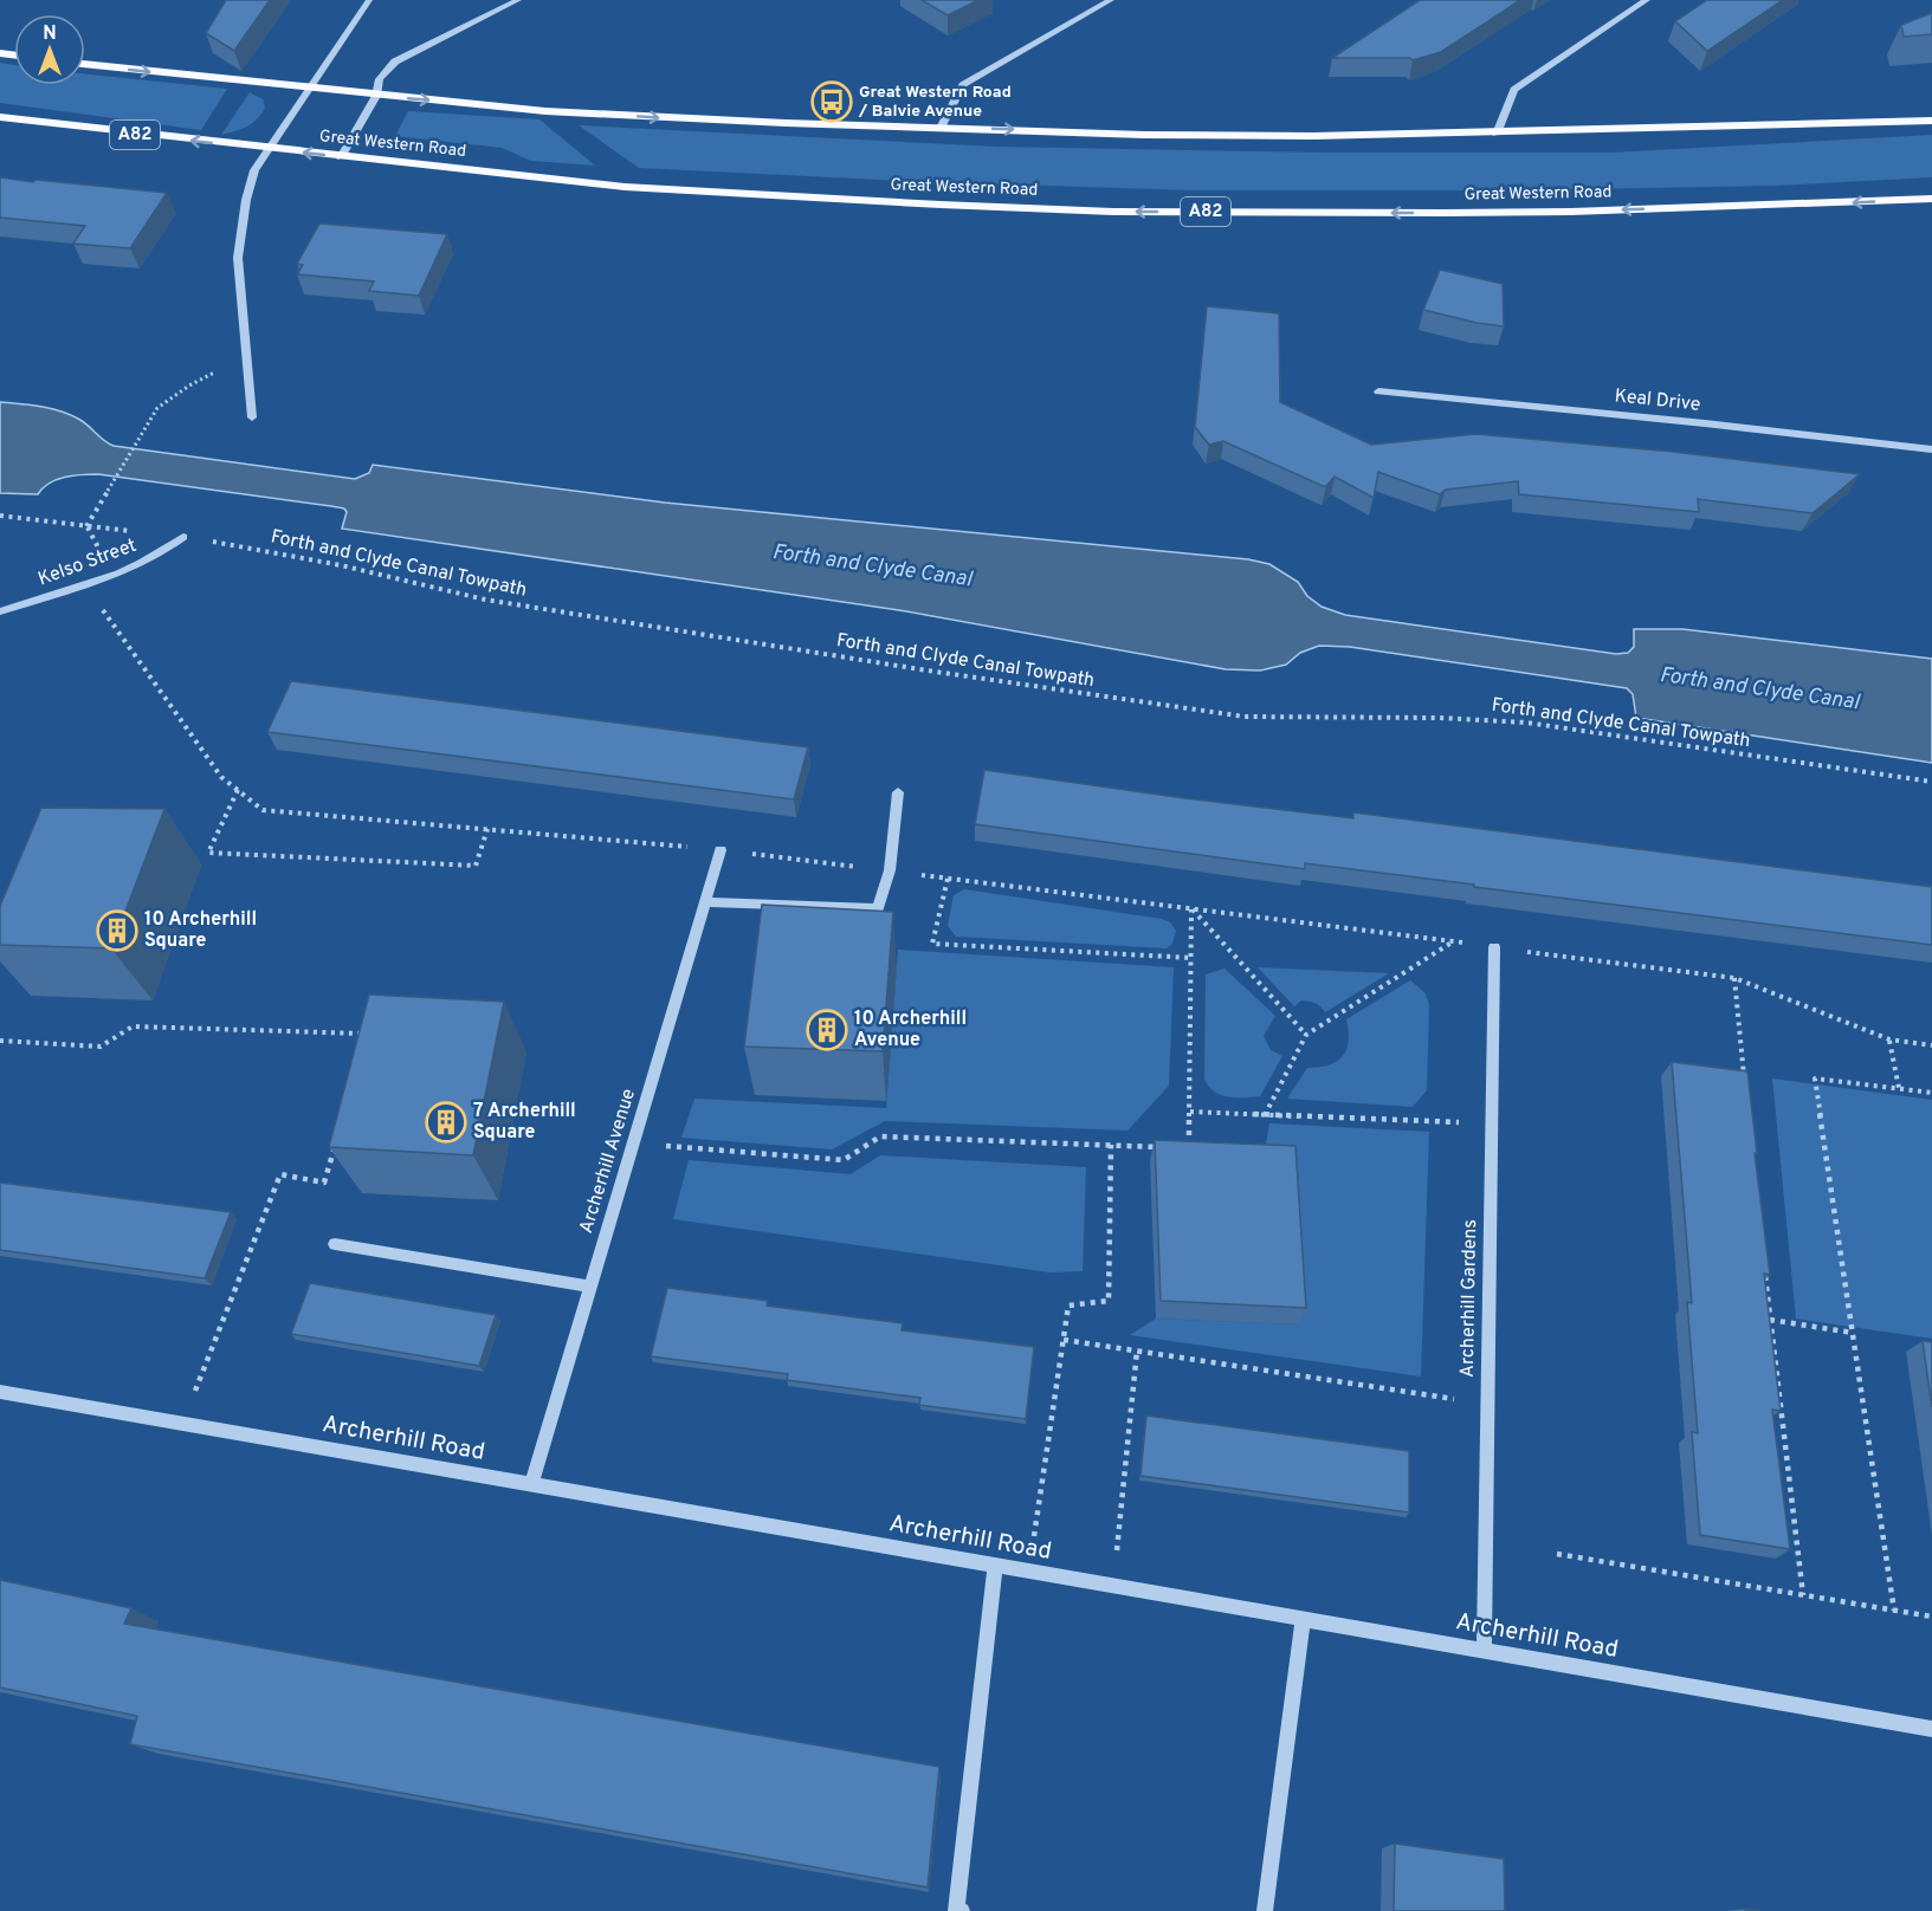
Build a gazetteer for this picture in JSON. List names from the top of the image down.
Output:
{
  "streets": {
    "main road": ["A82", "Great Western Road"],
    "street": [
      "Keal Drive",
      "Kelso Street",
      "Archerhill Avenue",
      "Archerhill Gardens",
      "Archerhill Road"
    ],
    "path": ["Forth and Clyde Canal Towpath"]
  },
  "crossings": [
    ["Kelso Street", "Forth and Clyde Canal Towpath"],
    ["Archerhill Avenue", "Archerhill Road"],
    ["Archerhill Gardens", "Archerhill Road"]
  ],
  "water": ["Forth and Clyde Canal"],
  "places": {
    "bus stop": ["Great Western Road / Balvie Avenue"],
    "building": ["10 Archerhill Square", "10 Archerhill Avenue", "7 Archerhill Square"]
  },
  "north": "top"
}
